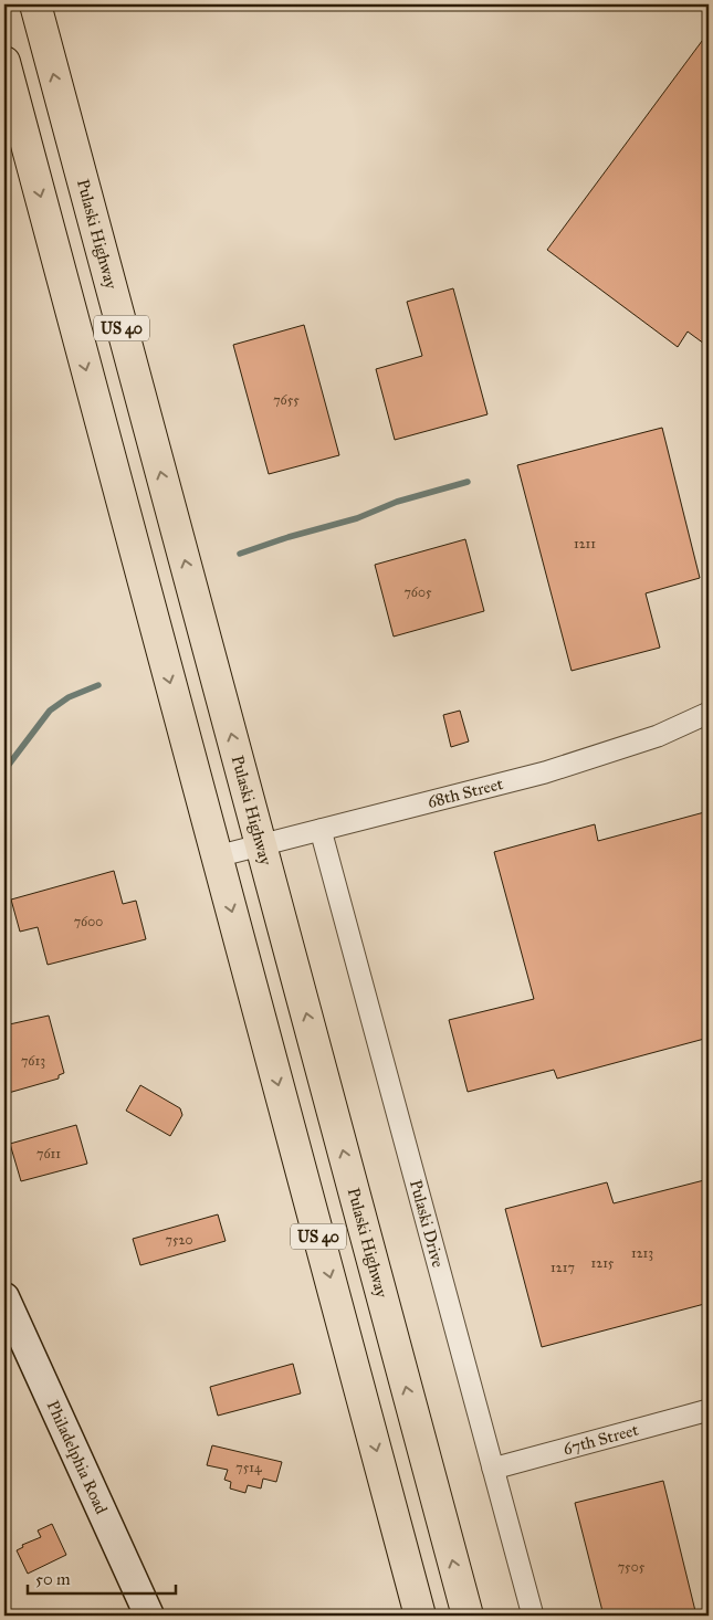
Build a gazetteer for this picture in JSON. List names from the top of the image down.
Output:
{
  "streets": {
    "highway": ["Pulaski Highway", "US 40"],
    "main road": ["Philadelphia Road"],
    "street": ["68th Street", "Pulaski Drive", "67th Street"]
  },
  "crossings": [
    ["Pulaski Highway", "68th Street"],
    ["US 40", "68th Street"],
    ["68th Street", "Pulaski Drive"],
    ["Pulaski Drive", "67th Street"]
  ],
  "house_numbers": [
    "7655",
    "1211",
    "7605",
    "7600",
    "7613",
    "7611",
    "7520",
    "1213",
    "1215",
    "1217",
    "7514",
    "7505"
  ],
  "scale_bar": "50 m"
}
